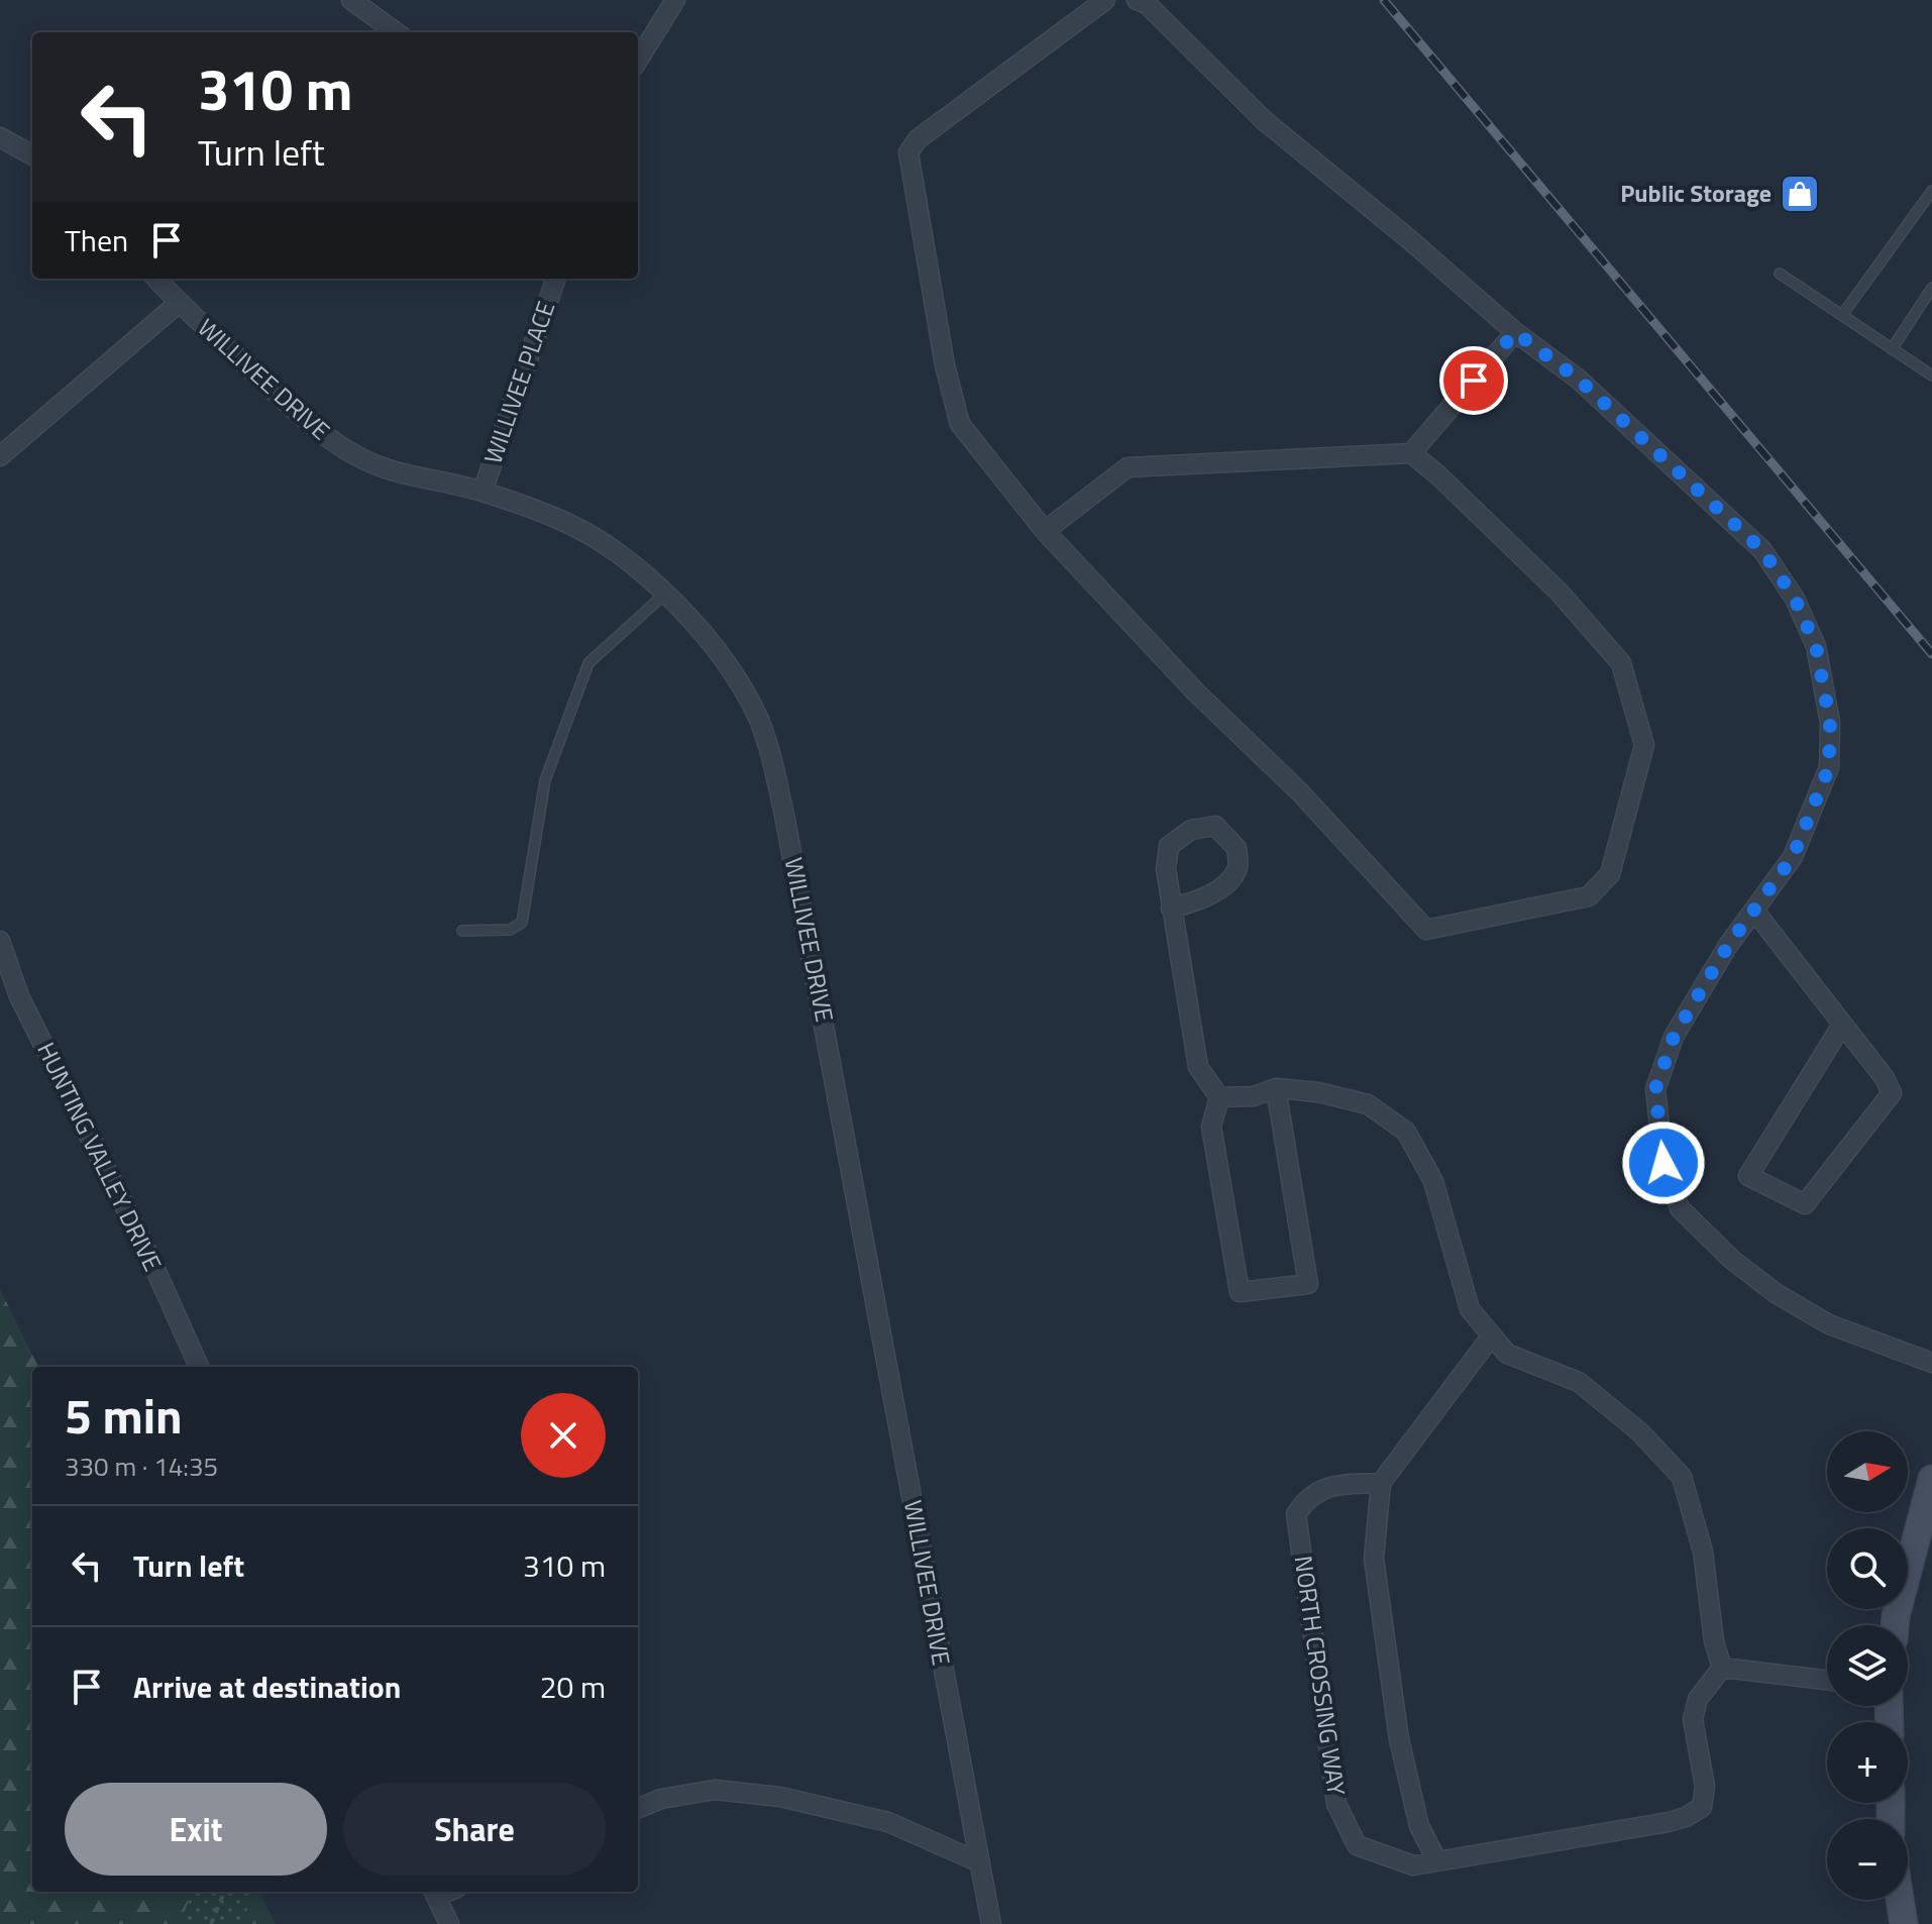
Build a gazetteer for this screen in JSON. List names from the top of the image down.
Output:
{
  "streets": {
    "street": [
      "WILLIVEE DRIVE",
      "WILLIVEE PLACE",
      "HUNTING VALLEY DRIVE",
      "NORTH CROSSING WAY"
    ]
  },
  "crossings": [
    ["WILLIVEE DRIVE", "WILLIVEE PLACE"]
  ],
  "places": {
    "shop": ["Public Storage"]
  },
  "north": "right",
  "page": {
    "turn": ["310 m", "Turn left"],
    "then": "Then",
    "heading": ["5 min", "330 m · 14:35"],
    "map_buttons": ["+", "−"],
    "list": [
      {
        "name": "Turn left",
        "value": "310 m"
      },
      {
        "name": "Arrive at destination",
        "value": "20 m"
      }
    ],
    "buttons": ["Exit", "Share"]
  }
}
